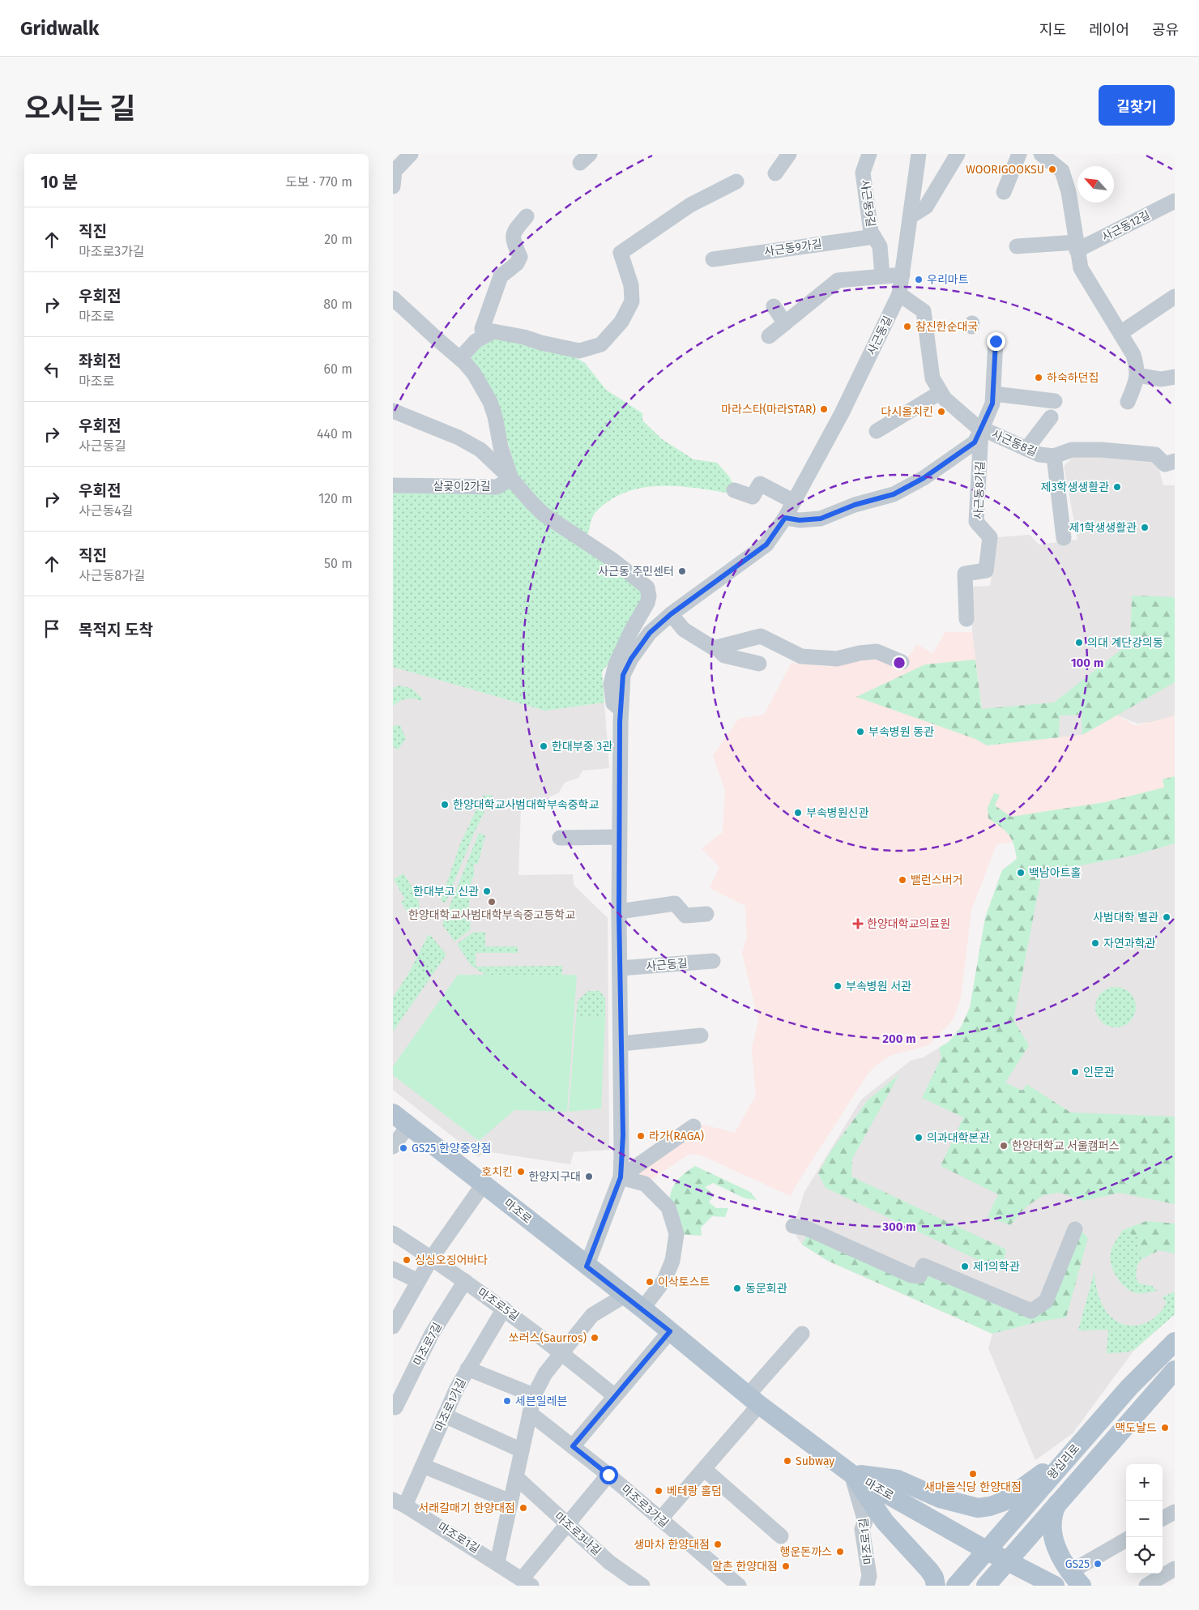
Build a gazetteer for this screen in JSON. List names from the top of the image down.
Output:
{
  "streets": {
    "main road": ["마조로", "왕십리로"],
    "street": [
      "사근동9길",
      "사근동12길",
      "사근동9가길",
      "사근동길",
      "사근동8길",
      "살곶이2가길",
      "사근동8가길",
      "마조로5길",
      "마조로7길",
      "마조로1가길",
      "마조로3가길",
      "마조로3나길",
      "마조로1길"
    ]
  },
  "crossings": [
    ["사근동9길", "사근동9가길"],
    ["사근동길", "사근동8길"],
    ["사근동길", "마조로"],
    ["사근동8길", "사근동8가길"],
    ["마조로", "왕십리로"],
    ["마조로", "마조로1길"],
    ["마조로5길", "마조로7길"],
    ["마조로5길", "마조로1가길"],
    ["마조로1가길", "마조로1길"],
    ["마조로3가길", "마조로1길"],
    ["마조로3나길", "마조로1길"]
  ],
  "places": {
    "other": [
      "WOORIGOOKSU",
      "우리마트",
      "참진한순대국",
      "하숙하던집",
      "마라스타(마라STAR)",
      "다시올치킨",
      "제3학생생활관",
      "제1학생생활관",
      "사근동 주민센터",
      "의대 계단강의동",
      "부속병원 동관",
      "한대부중 3관",
      "한양대학교사범대학부속중학교",
      "부속병원신관",
      "백남아트홀",
      "밸런스버거",
      "한대부고 신관",
      "한양대학교사범대학부속중고등학교",
      "사범대학 별관",
      "자연과학관",
      "부속병원 서관",
      "인문관",
      "라가(RAGA)",
      "의과대학본관",
      "한양대학교 서울캠퍼스",
      "GS25 한양중앙점",
      "호치킨",
      "한양지구대",
      "싱싱오징어바다",
      "제1의학관",
      "이삭토스트",
      "동문회관",
      "쏘러스(Saurros)",
      "세븐일레븐",
      "맥도날드",
      "Subway",
      "새마을식당 한양대점",
      "베테랑 홀덤",
      "서래갈매기 한양대점",
      "생마차 한양대점",
      "행운돈까스",
      "GS25",
      "알촌 한양대점"
    ],
    "health": ["한양대학교의료원"]
  },
  "north": "top left",
  "page": {
    "header": "Gridwalk",
    "nav": ["지도", "레이어", "공유"],
    "title": "오시는 길",
    "buttons": "길찾기",
    "heading": ["10 분", "도보 · 770 m"],
    "list": [
      ["직진", "마조로3가길", "20 m"],
      ["우회전", "마조로", "80 m"],
      ["좌회전", "마조로", "60 m"],
      ["우회전", "사근동길", "440 m"],
      ["우회전", "사근동4길", "120 m"],
      ["직진", "사근동8가길", "50 m"],
      "목적지 도착"
    ],
    "map_buttons": ["+", "−"]
  },
  "rings": ["100 m", "200 m", "300 m"]
}
